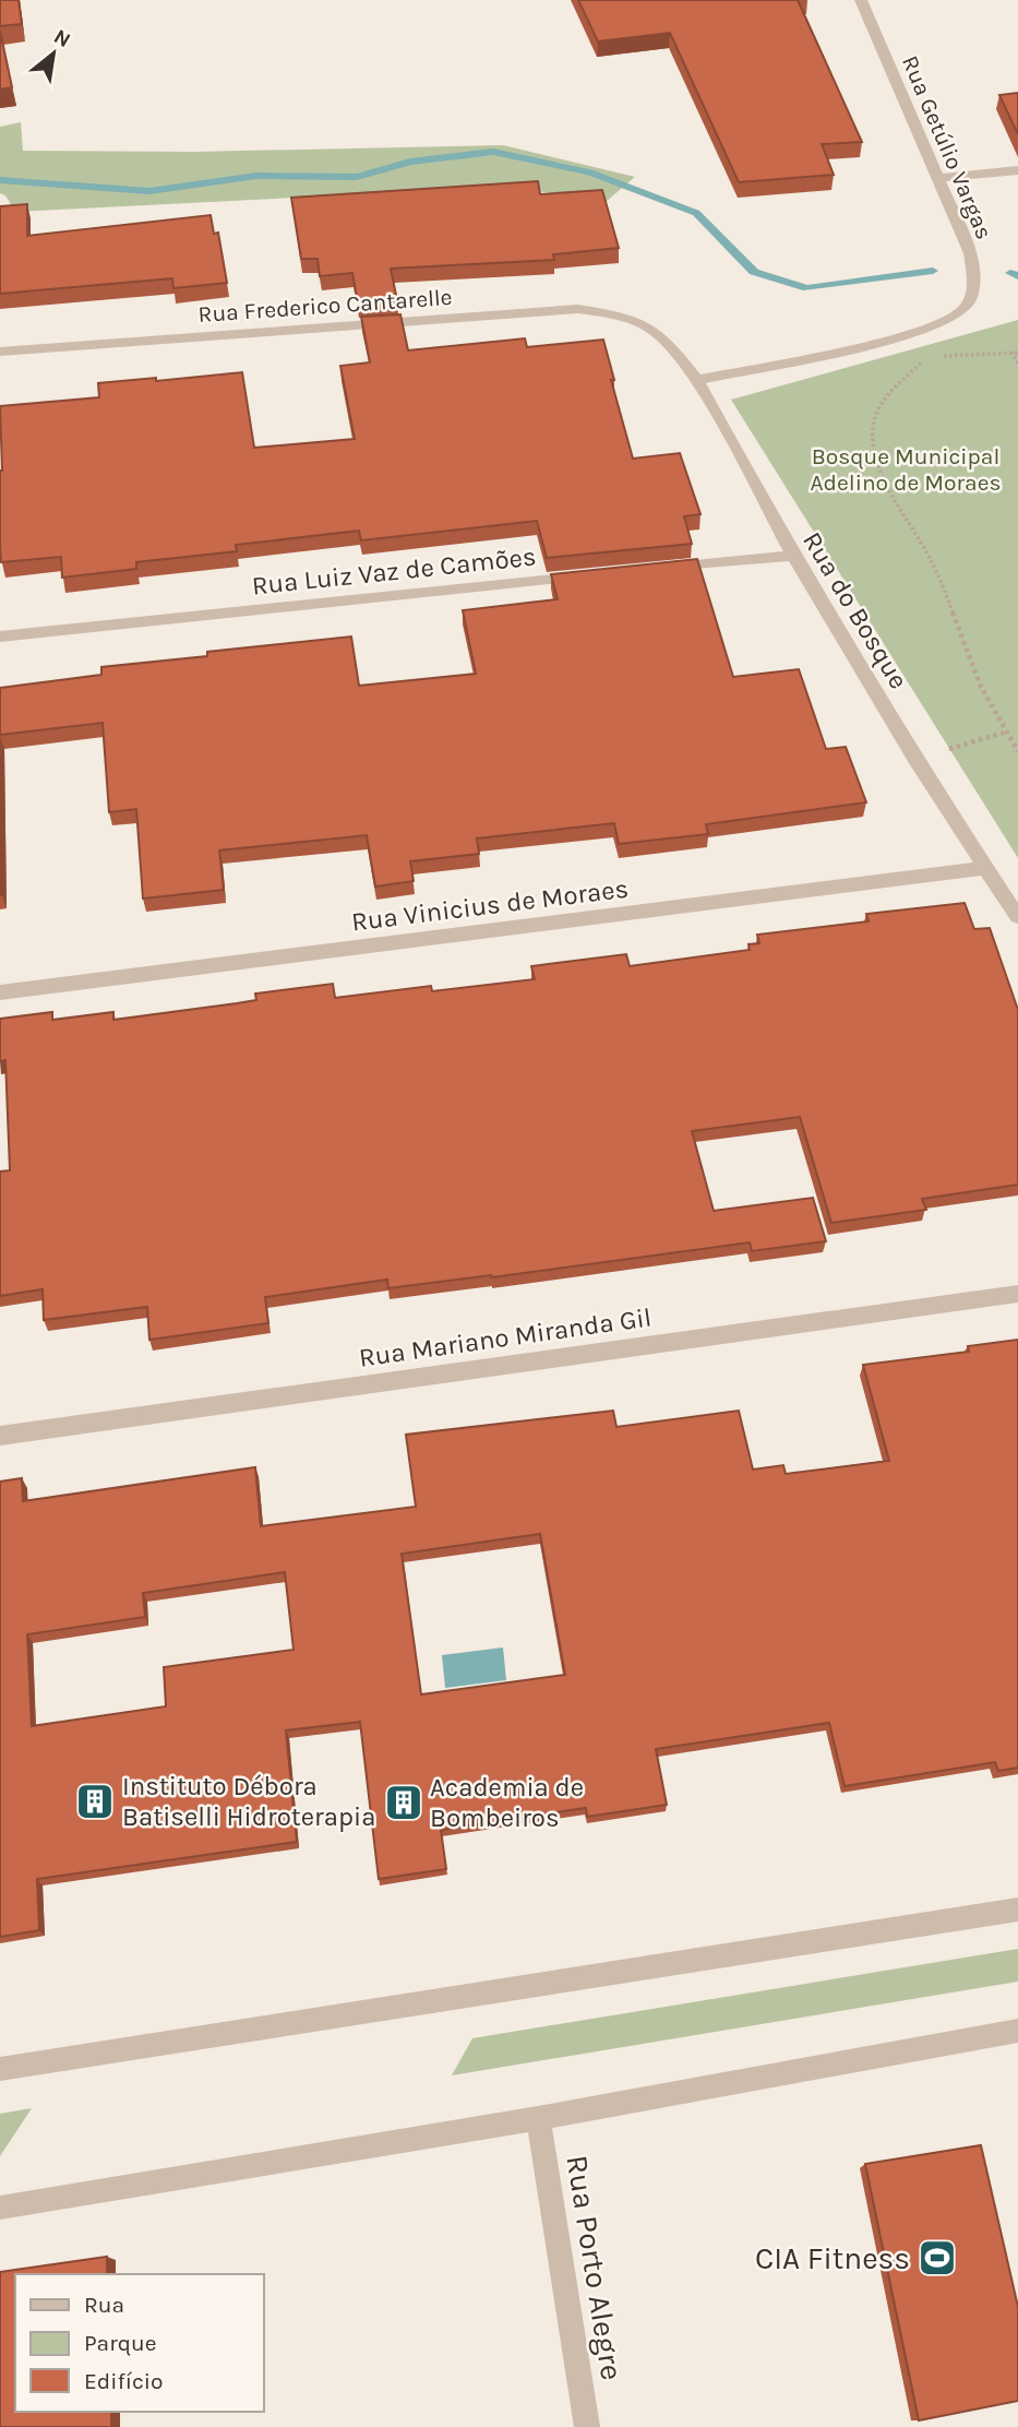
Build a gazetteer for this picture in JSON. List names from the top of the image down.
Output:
{
  "streets": {
    "street": [
      "Rua Getúlio Vargas",
      "Rua Frederico Cantarelle",
      "Rua Luiz Vaz de Camões",
      "Rua do Bosque",
      "Rua Vinicius de Moraes",
      "Rua Mariano Miranda Gil",
      "Rua Porto Alegre"
    ]
  },
  "crossings": [
    ["Rua Getúlio Vargas", "Rua do Bosque"],
    ["Rua Frederico Cantarelle", "Rua do Bosque"],
    ["Rua do Bosque", "Rua Vinicius de Moraes"]
  ],
  "parks": ["Bosque Municipal Adelino de Moraes"],
  "places": {
    "building": ["Instituto Débora Batiselli Hidroterapia", "Academia de Bombeiros"],
    "sports": ["CIA Fitness"]
  },
  "legend": ["Rua", "Parque", "Edifício"],
  "north": "top right"
}
